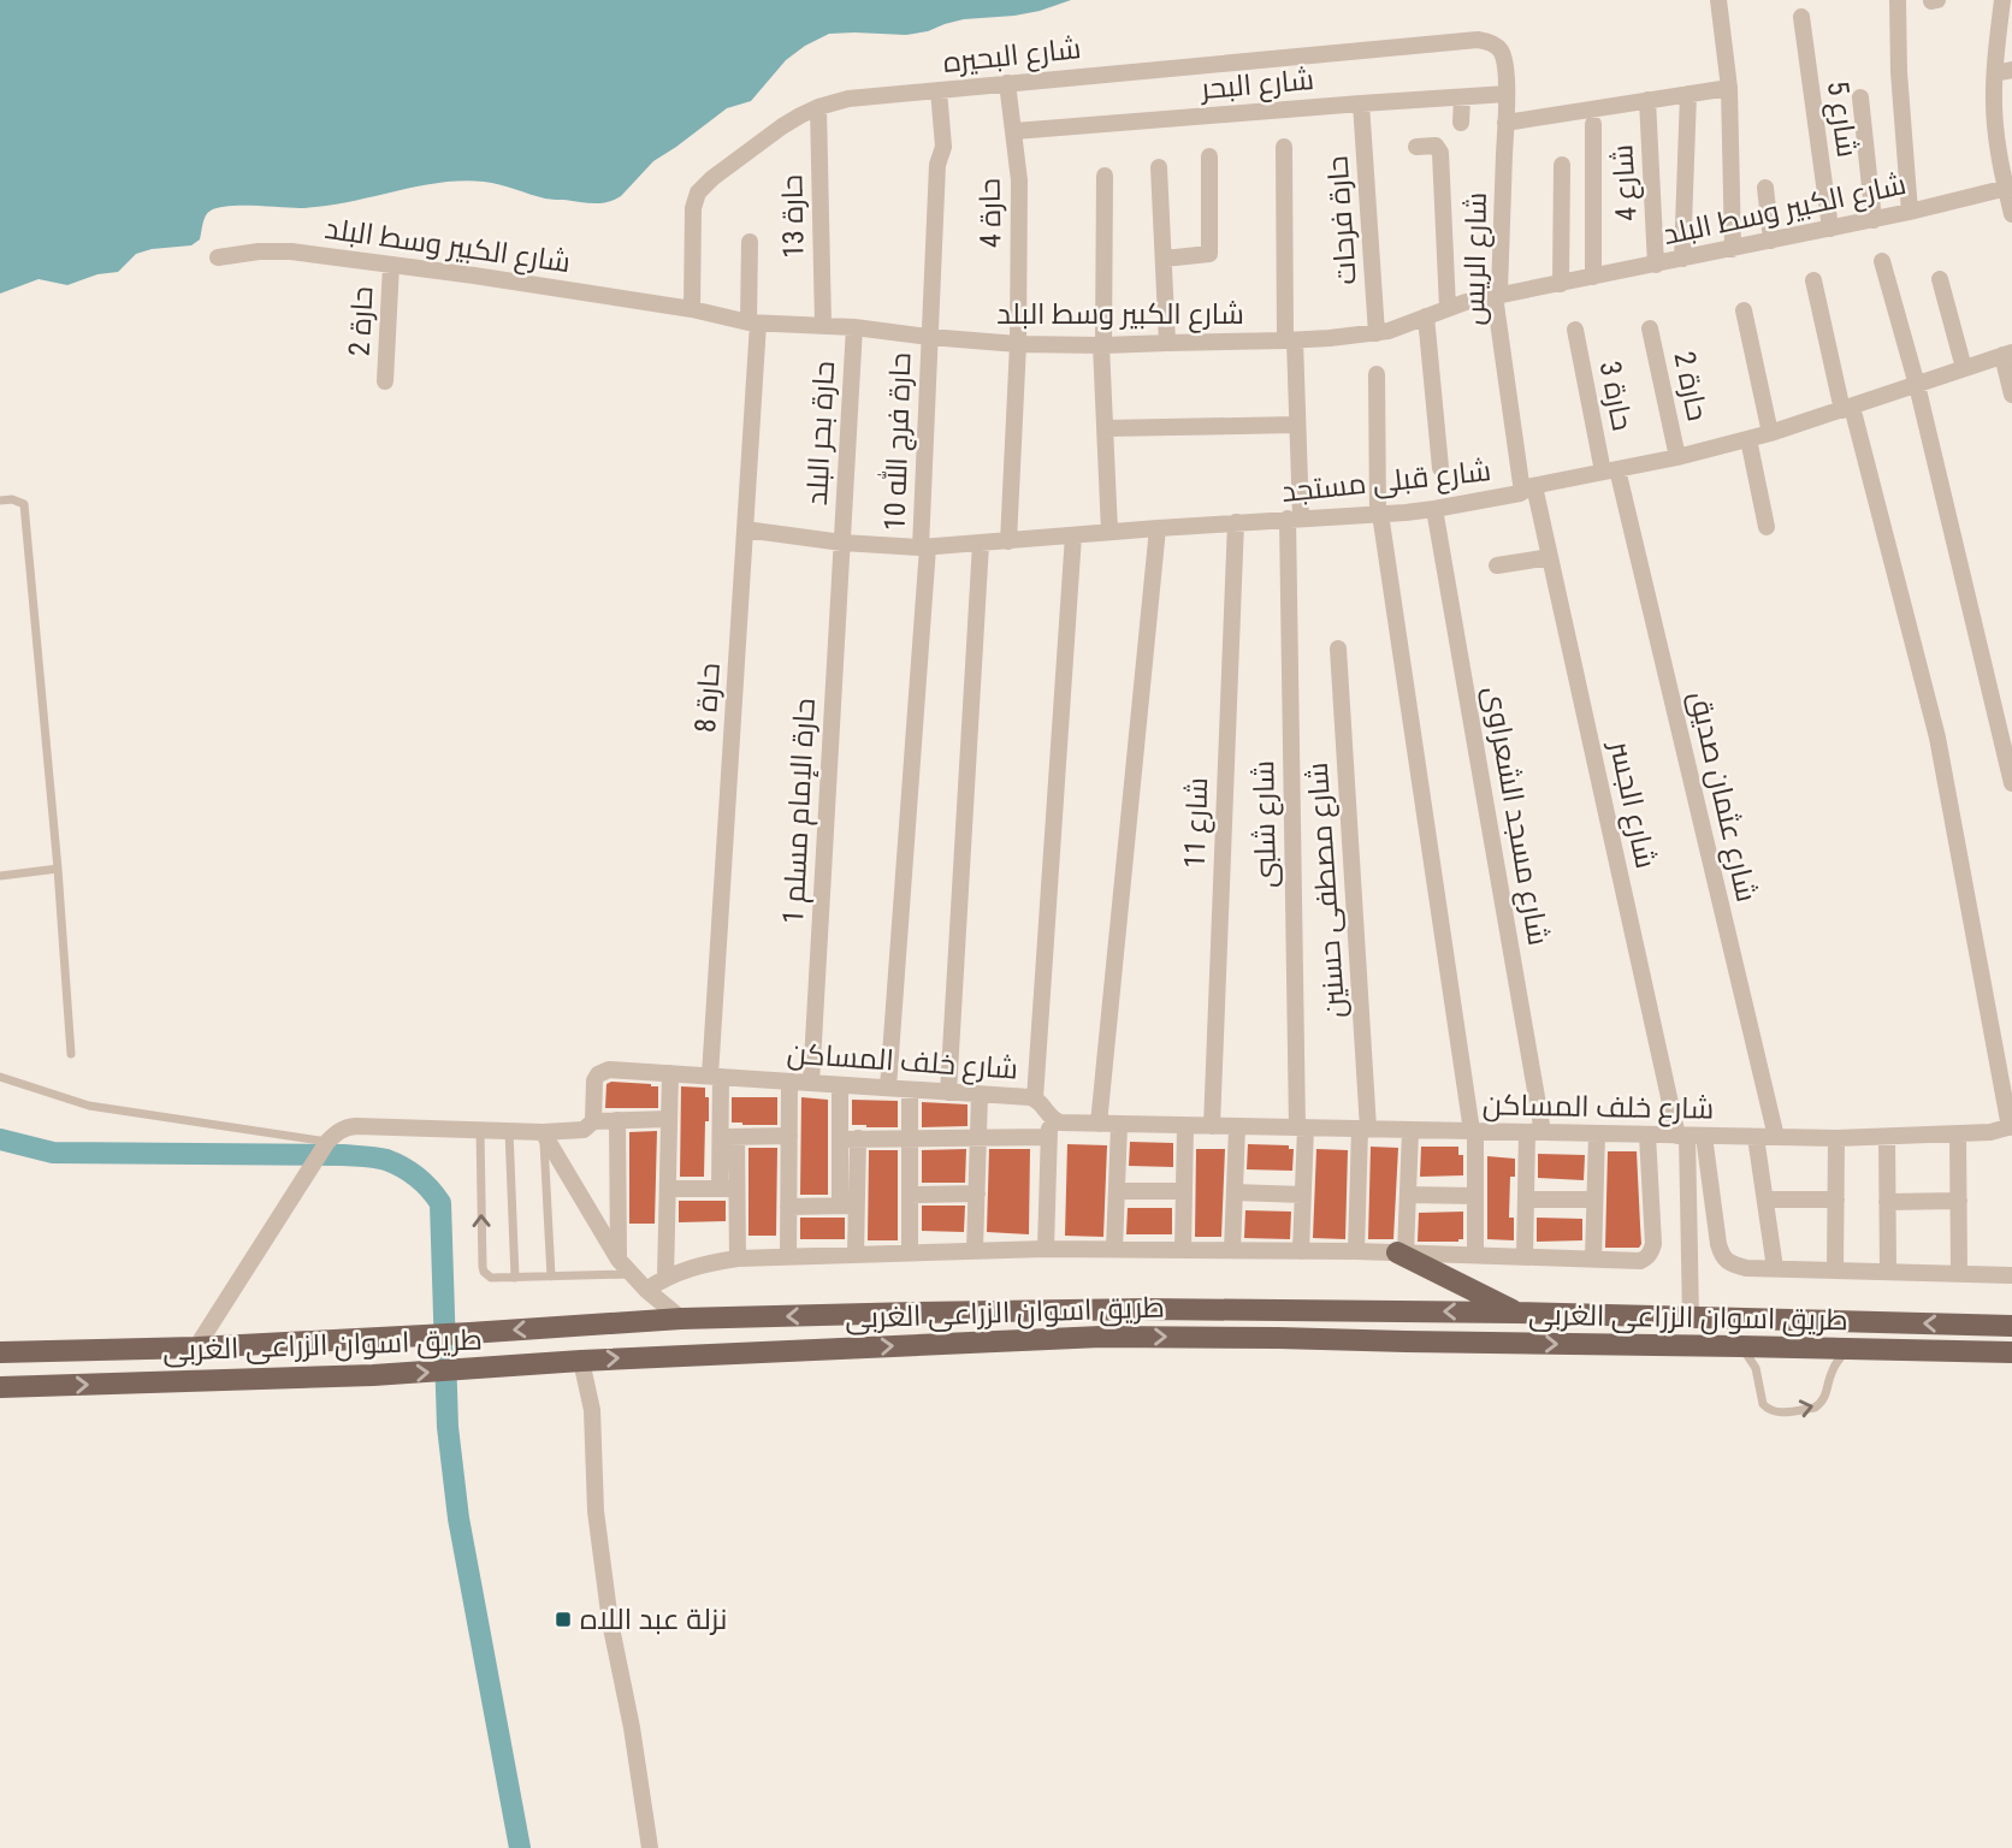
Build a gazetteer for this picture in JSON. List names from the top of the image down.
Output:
{
  "streets": {
    "main road": ["طريق اسوان الزراعى الغربى"],
    "street": [
      "شارع البحيره",
      "شارع البحر",
      "شارع 5",
      "شارع 4",
      "شارع الكبير وسط البلد",
      "حارة 4",
      "حارة 13",
      "حارة فرحات",
      "شارع الريس",
      "حارة 2",
      "حارة 3",
      "حارة بحر البلد",
      "حارة فرج الله 10",
      "شارع قبلى مستجد",
      "حارة 8",
      "شارع عثمان صديق",
      "شارع الجسر",
      "حارة الإمام مسلم 1",
      "شارع مسجد الشعراوى",
      "شارع 11",
      "شارع شلبى",
      "شارع مصطفى حسنين",
      "شارع خلف المساكن"
    ]
  },
  "crossings": [
    ["شارع البحيره", "شارع الكبير وسط البلد"],
    ["شارع البحيره", "حارة 4"],
    ["شارع البحيره", "حارة 13"],
    ["شارع البحيره", "شارع الريس"],
    ["شارع البحيره", "حارة فرج الله 10"],
    ["شارع البحر", "حارة 4"],
    ["شارع البحر", "حارة فرحات"],
    ["شارع البحر", "شارع الريس"],
    ["شارع 5", "شارع الكبير وسط البلد"],
    ["شارع 4", "شارع الكبير وسط البلد"],
    ["شارع الكبير وسط البلد", "حارة 4"],
    ["شارع الكبير وسط البلد", "حارة 13"],
    ["شارع الكبير وسط البلد", "حارة فرحات"],
    ["شارع الكبير وسط البلد", "شارع الريس"],
    ["شارع الكبير وسط البلد", "حارة 2"],
    ["شارع الكبير وسط البلد", "حارة بحر البلد"],
    ["شارع الكبير وسط البلد", "حارة فرج الله 10"],
    ["شارع الكبير وسط البلد", "حارة 8"],
    ["شارع الكبير وسط البلد", "شارع شلبى"],
    ["شارع الريس", "شارع قبلى مستجد"],
    ["شارع الريس", "شارع الجسر"],
    ["حارة 2", "شارع قبلى مستجد"],
    ["حارة 3", "شارع قبلى مستجد"],
    ["حارة 3", "شارع عثمان صديق"],
    ["حارة بحر البلد", "شارع قبلى مستجد"],
    ["حارة بحر البلد", "حارة الإمام مسلم 1"],
    ["حارة فرج الله 10", "شارع قبلى مستجد"],
    ["حارة فرج الله 10", "شارع خلف المساكن"],
    ["شارع قبلى مستجد", "حارة 8"],
    ["شارع قبلى مستجد", "شارع عثمان صديق"],
    ["شارع قبلى مستجد", "شارع الجسر"],
    ["شارع قبلى مستجد", "حارة الإمام مسلم 1"],
    ["شارع قبلى مستجد", "شارع مسجد الشعراوى"],
    ["شارع قبلى مستجد", "شارع 11"],
    ["شارع قبلى مستجد", "شارع شلبى"],
    ["حارة 8", "شارع خلف المساكن"],
    ["شارع عثمان صديق", "شارع خلف المساكن"],
    ["شارع الجسر", "شارع خلف المساكن"],
    ["حارة الإمام مسلم 1", "شارع خلف المساكن"],
    ["شارع مسجد الشعراوى", "شارع خلف المساكن"],
    ["شارع 11", "شارع خلف المساكن"],
    ["شارع شلبى", "شارع خلف المساكن"],
    ["شارع مصطفى حسنين", "شارع خلف المساكن"]
  ],
  "places": {
    "transit": ["نزلة عبد اللاه"]
  }
}
